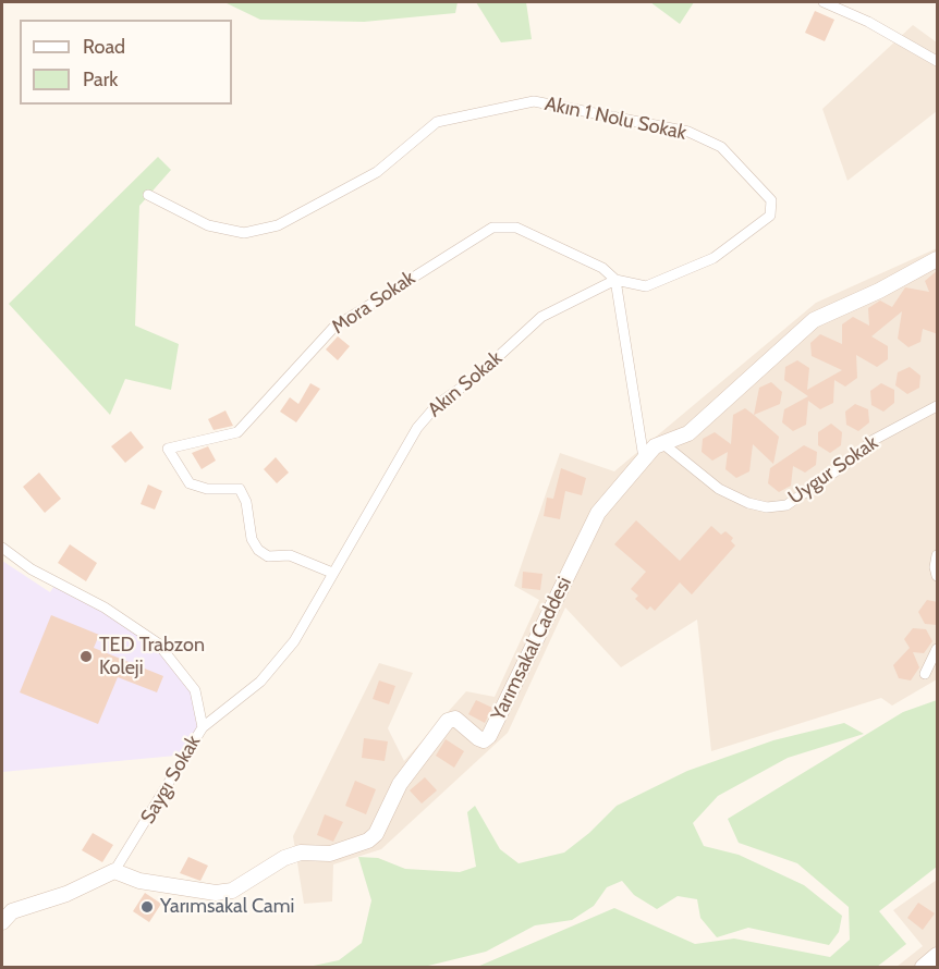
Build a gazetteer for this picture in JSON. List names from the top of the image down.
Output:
{
  "streets": {
    "street": [
      "Akın 1 Nolu Sokak",
      "Mora Sokak",
      "Akın Sokak",
      "Uygur Sokak",
      "Yarımsakal Caddesi",
      "Saygı Sokak"
    ]
  },
  "crossings": [
    ["Akın 1 Nolu Sokak", "Mora Sokak"],
    ["Akın 1 Nolu Sokak", "Akın Sokak"],
    ["Mora Sokak", "Akın Sokak"],
    ["Akın Sokak", "Saygı Sokak"],
    ["Uygur Sokak", "Yarımsakal Caddesi"],
    ["Yarımsakal Caddesi", "Saygı Sokak"]
  ],
  "places": ["TED Trabzon Koleji", "Yarımsakal Cami"],
  "legend": ["Road", "Park"]
}
